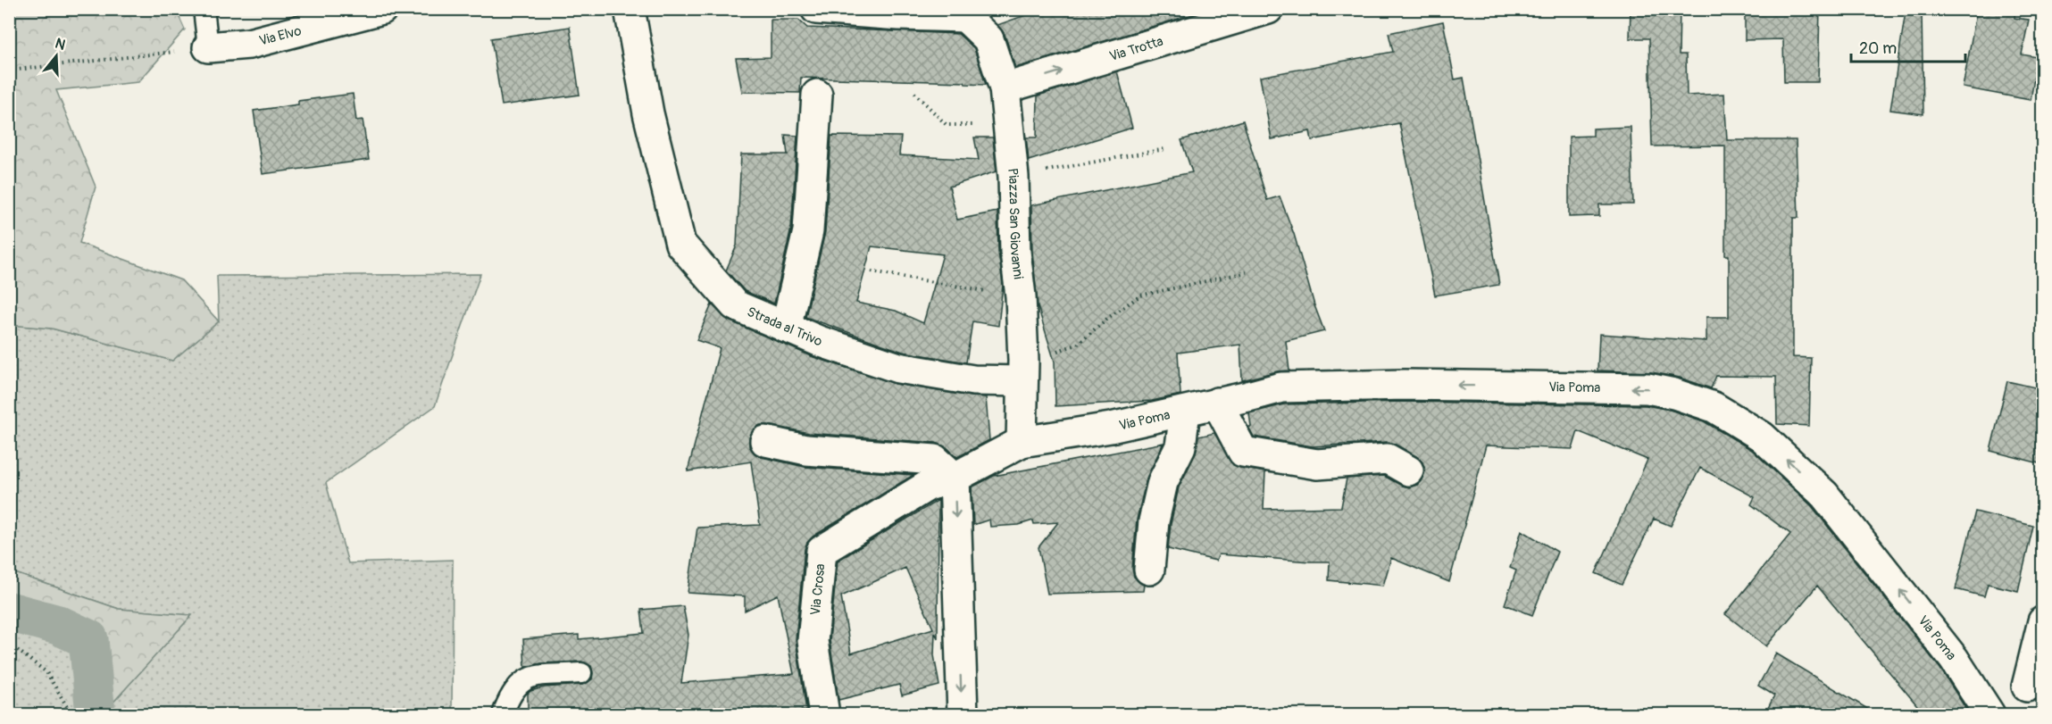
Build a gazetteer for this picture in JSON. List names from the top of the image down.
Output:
{
  "streets": {
    "street": [
      "Via Elvo",
      "Via Trotta",
      "Piazza San Giovanni",
      "Strada al Trivo",
      "Via Poma",
      "Via Crosa"
    ]
  },
  "crossings": [
    ["Via Trotta", "Piazza San Giovanni"],
    ["Piazza San Giovanni", "Strada al Trivo"],
    ["Piazza San Giovanni", "Via Poma"],
    ["Piazza San Giovanni", "Via Crosa"],
    ["Via Poma", "Via Crosa"]
  ],
  "one_way": ["Via Trotta", "Via Poma"],
  "scale_bar": "20 m",
  "north": "top"
}
